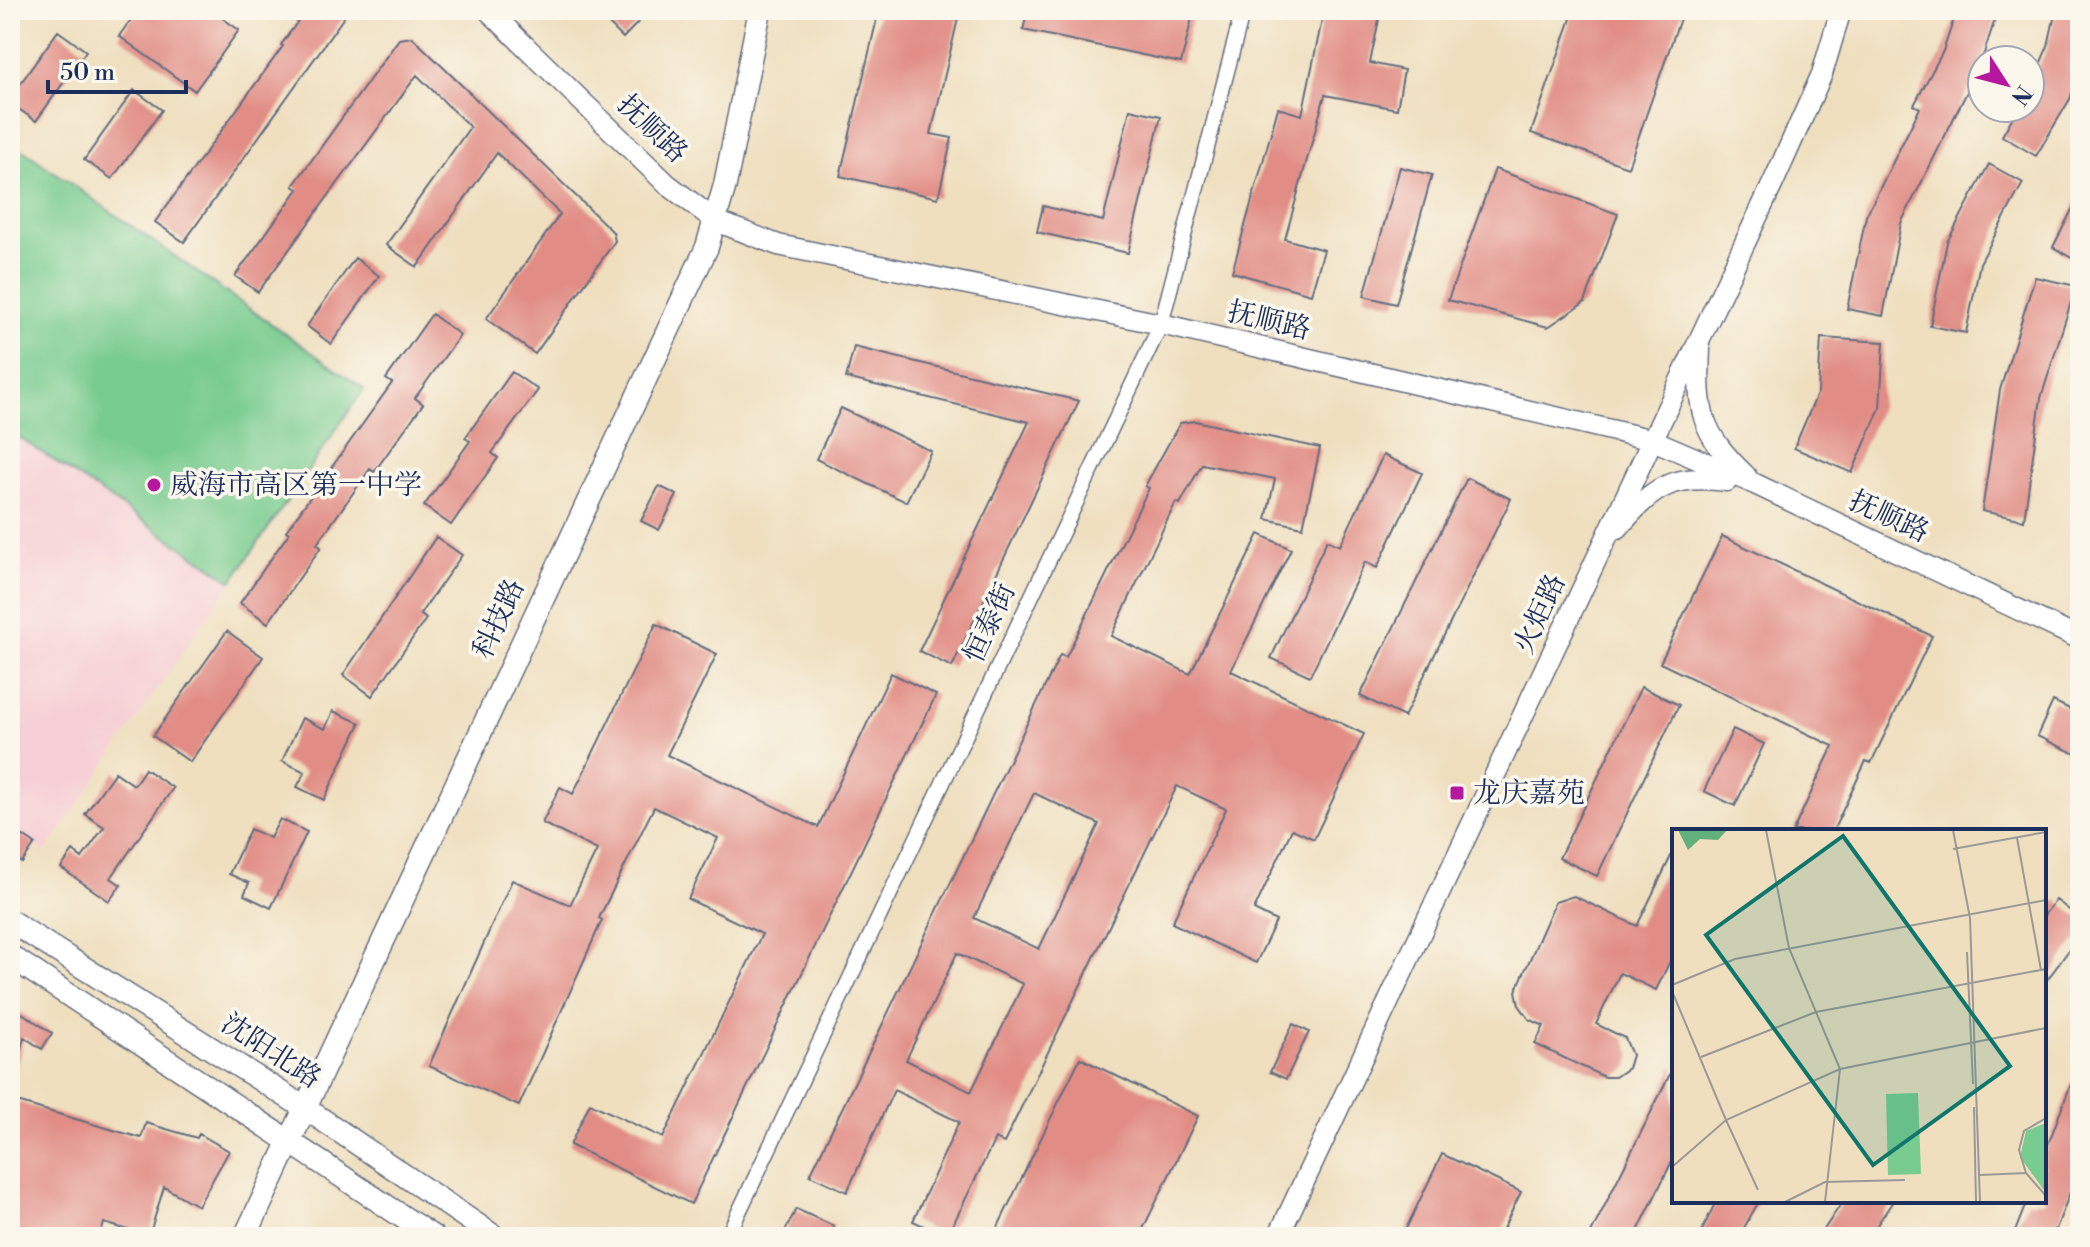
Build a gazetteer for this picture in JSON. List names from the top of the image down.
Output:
{
  "streets": {
    "main road": ["科技路", "沈阳北路"],
    "street": ["抚顺路", "火炬路", "恒泰街"]
  },
  "crossings": [
    ["抚顺路", "火炬路"],
    ["抚顺路", "科技路"],
    ["抚顺路", "恒泰街"],
    ["科技路", "沈阳北路"]
  ],
  "places": {
    "other": ["威海市高区第一中学"],
    "transit": ["龙庆嘉苑"]
  },
  "scale_bar": "50 m",
  "north": "bottom right"
}
